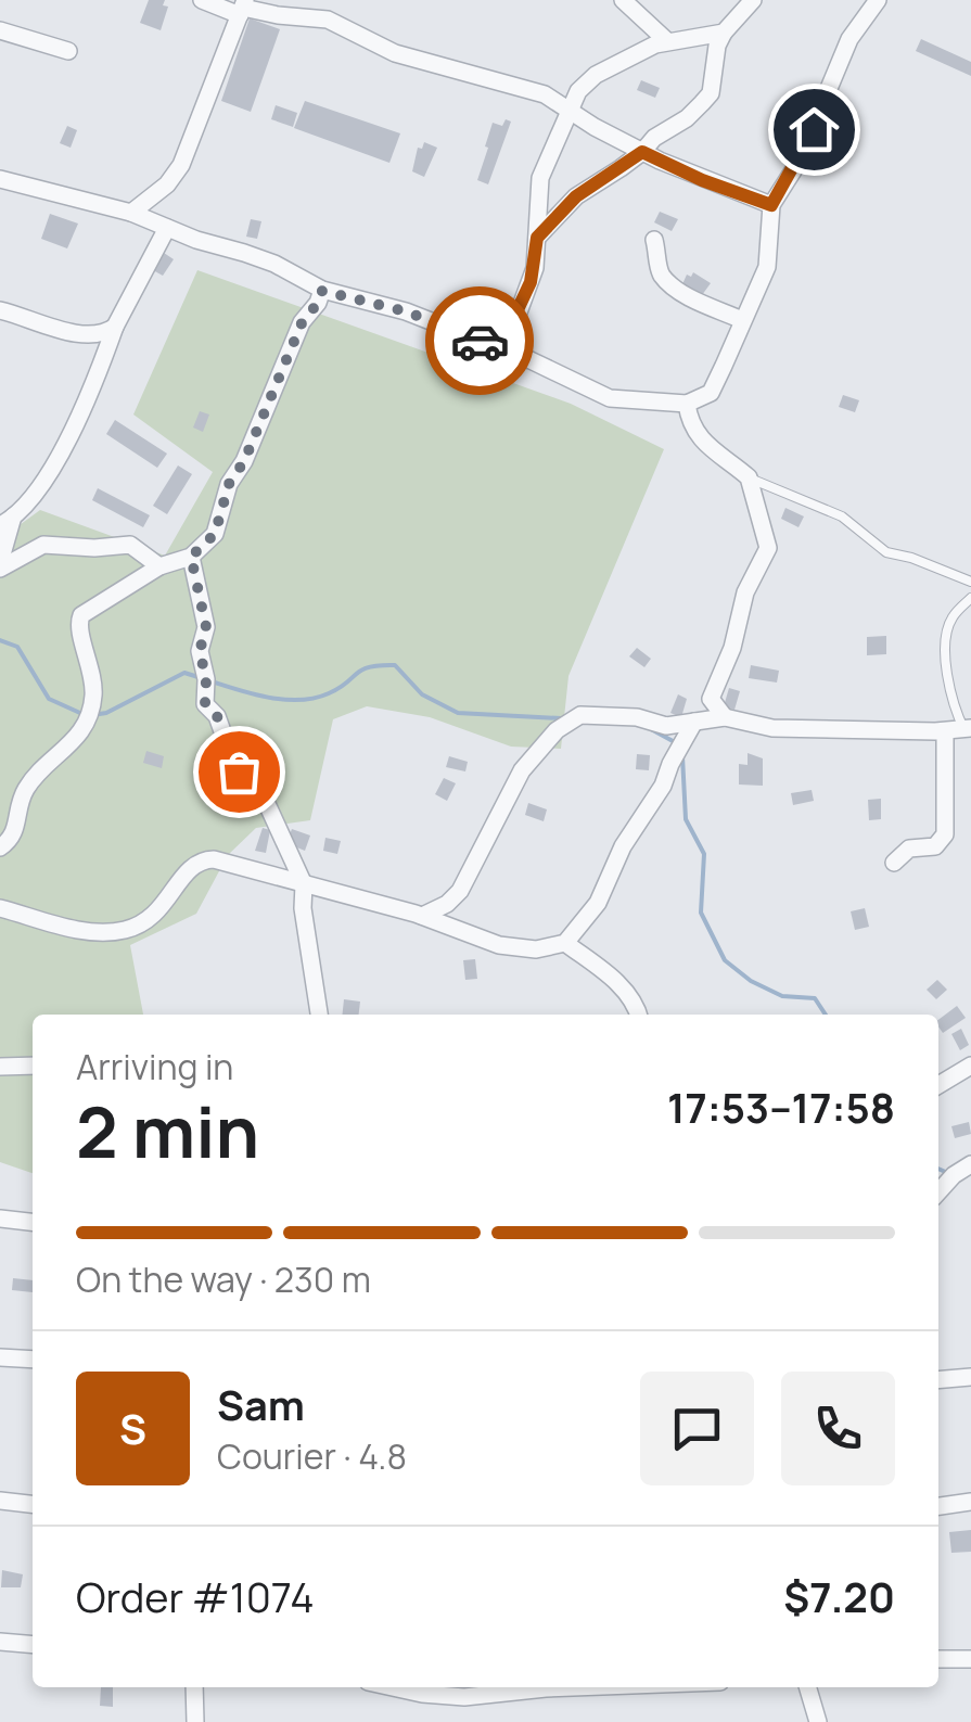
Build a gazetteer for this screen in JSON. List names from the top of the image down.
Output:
{
  "page": {
    "heading": ["2 min", "Arriving in", "17:53–17:58"],
    "panel": [
      "Sam",
      "Courier · 4.8",
      "Order #1074",
      "$7.20"
    ],
    "bar": "On the way · 230 m",
    "round": "S"
  }
}
